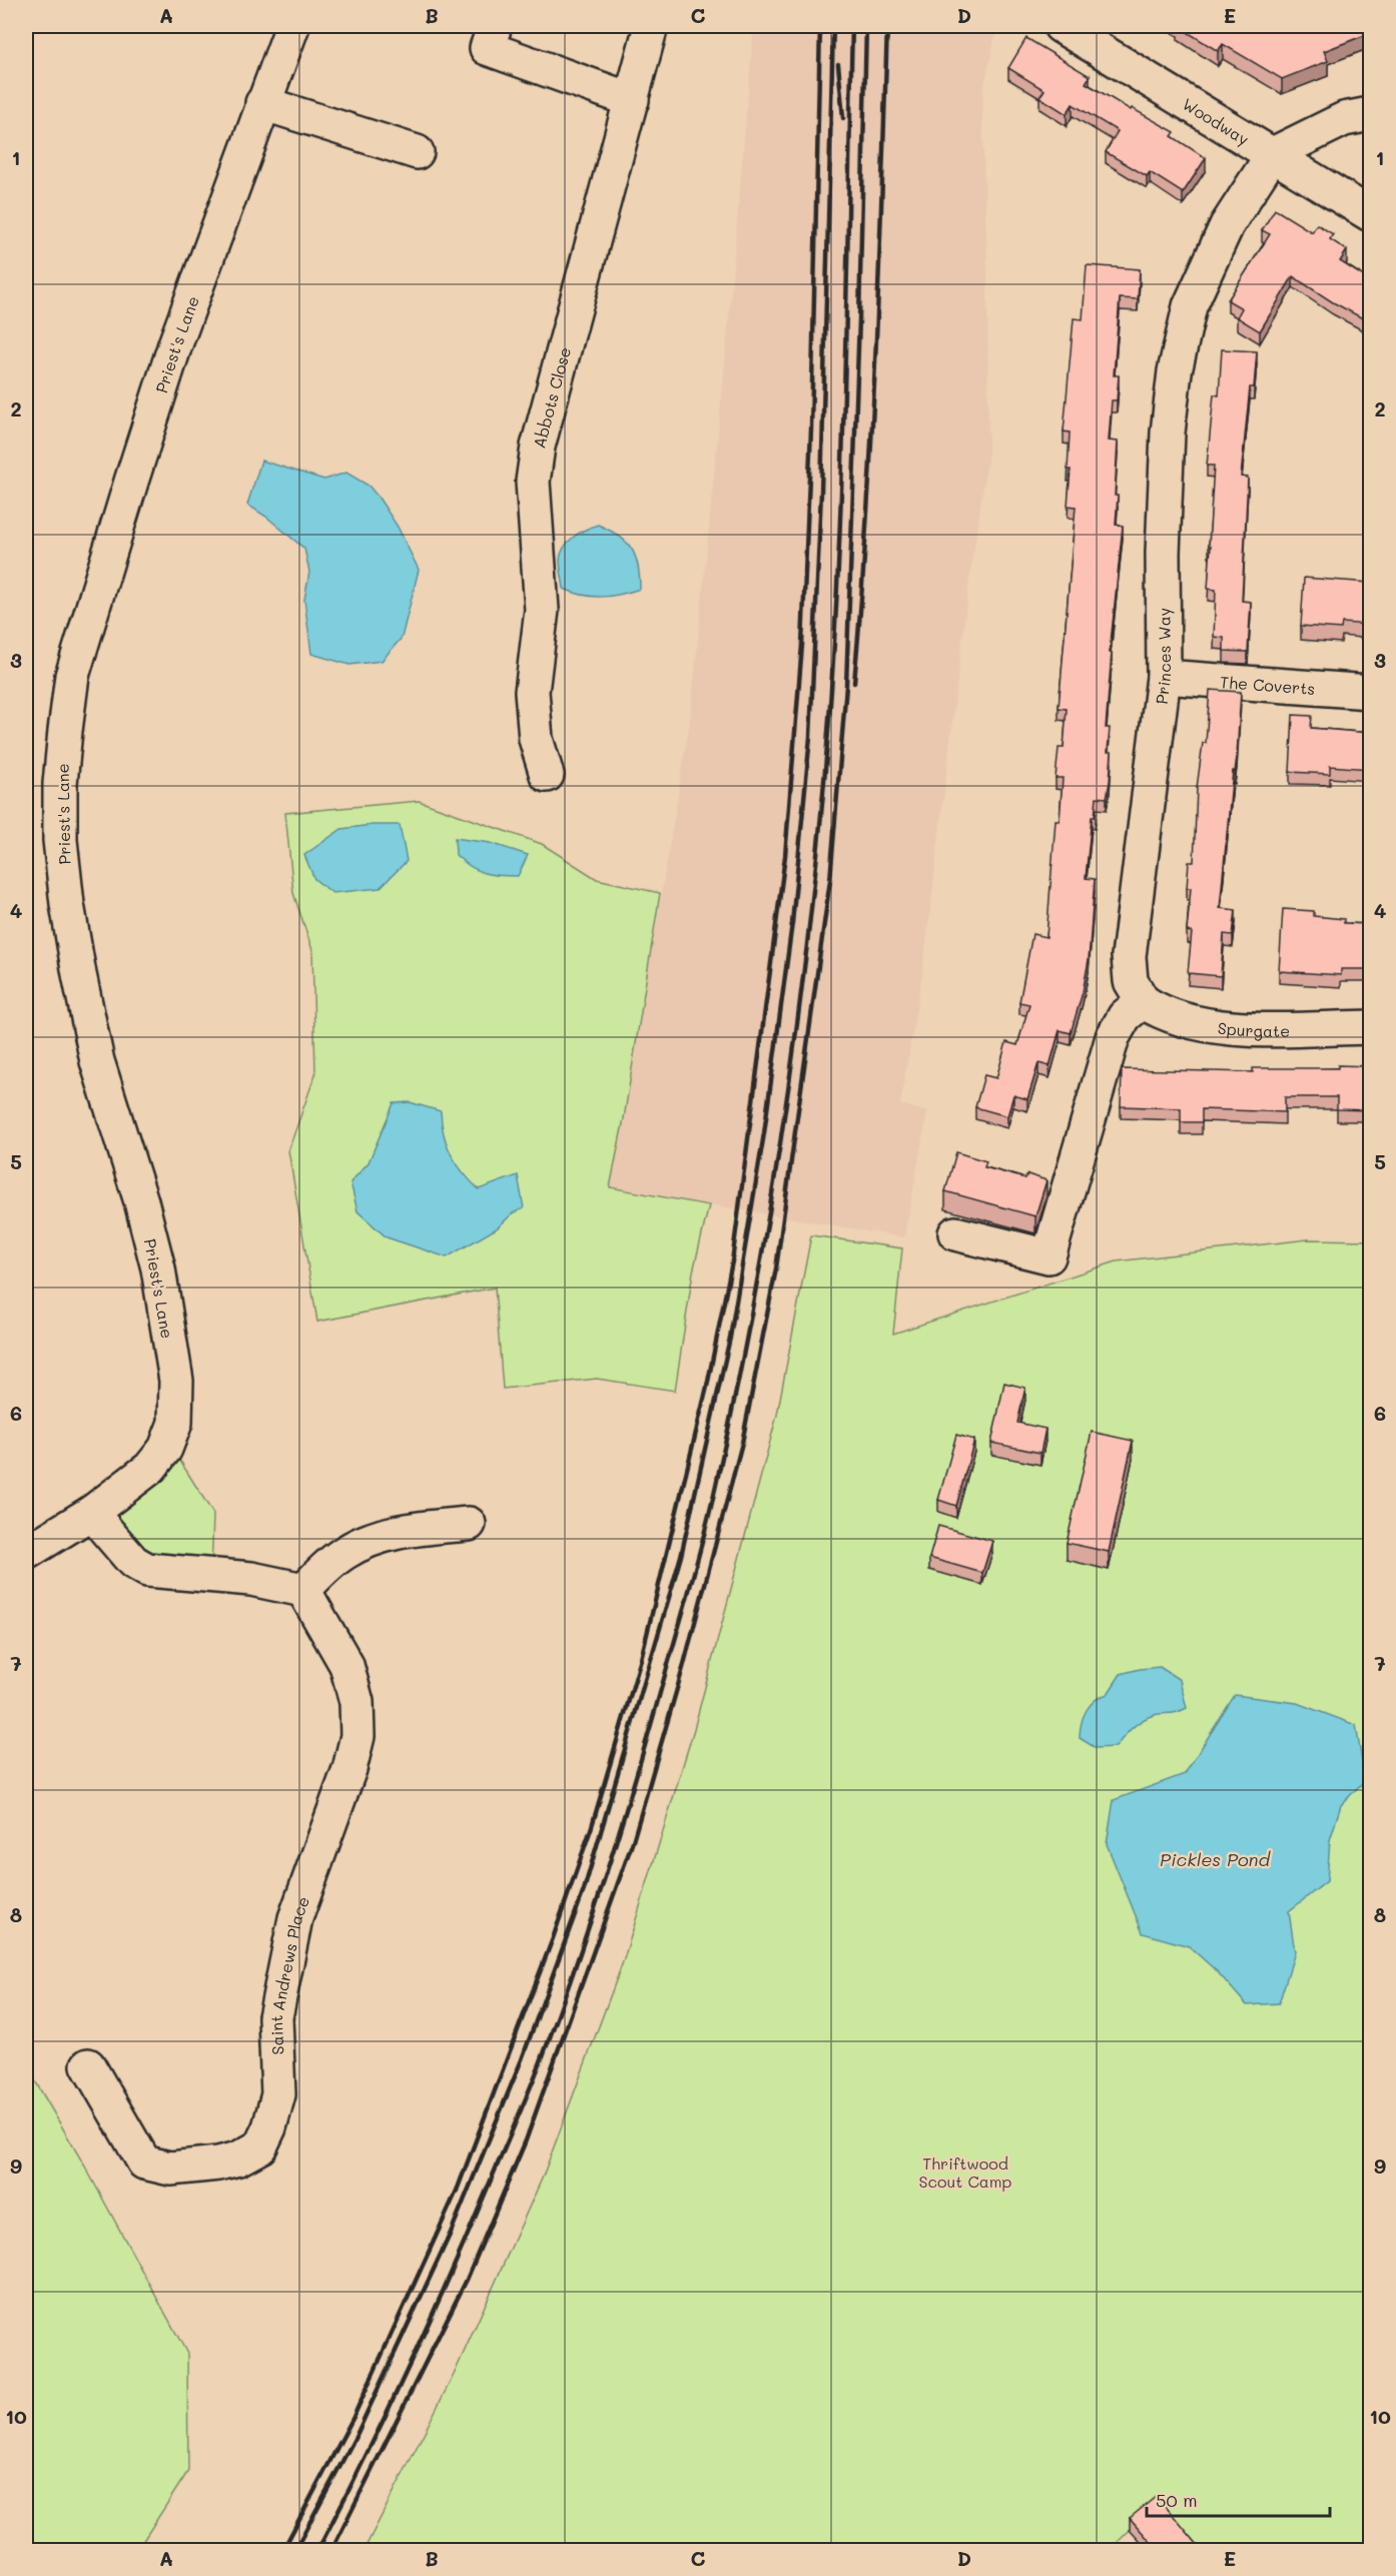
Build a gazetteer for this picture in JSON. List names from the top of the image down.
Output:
{
  "streets": {
    "street": [
      "Woodway",
      "Priest's Lane",
      "Abbots Close",
      "Princes Way",
      "The Coverts",
      "Spurgate",
      "Saint Andrews Place"
    ]
  },
  "crossings": [
    ["Woodway", "Princes Way"],
    ["Princes Way", "The Coverts"],
    ["Princes Way", "Spurgate"]
  ],
  "water": ["Pickles Pond"],
  "parks": ["Thriftwood Scout Camp"],
  "scale_bar": "50 m",
  "grid": {
    "columns": [
      "A",
      "B",
      "C",
      "D",
      "E"
    ],
    "rows": [
      "1",
      "2",
      "3",
      "4",
      "5",
      "6",
      "7",
      "8",
      "9",
      "10"
    ]
  }
}
